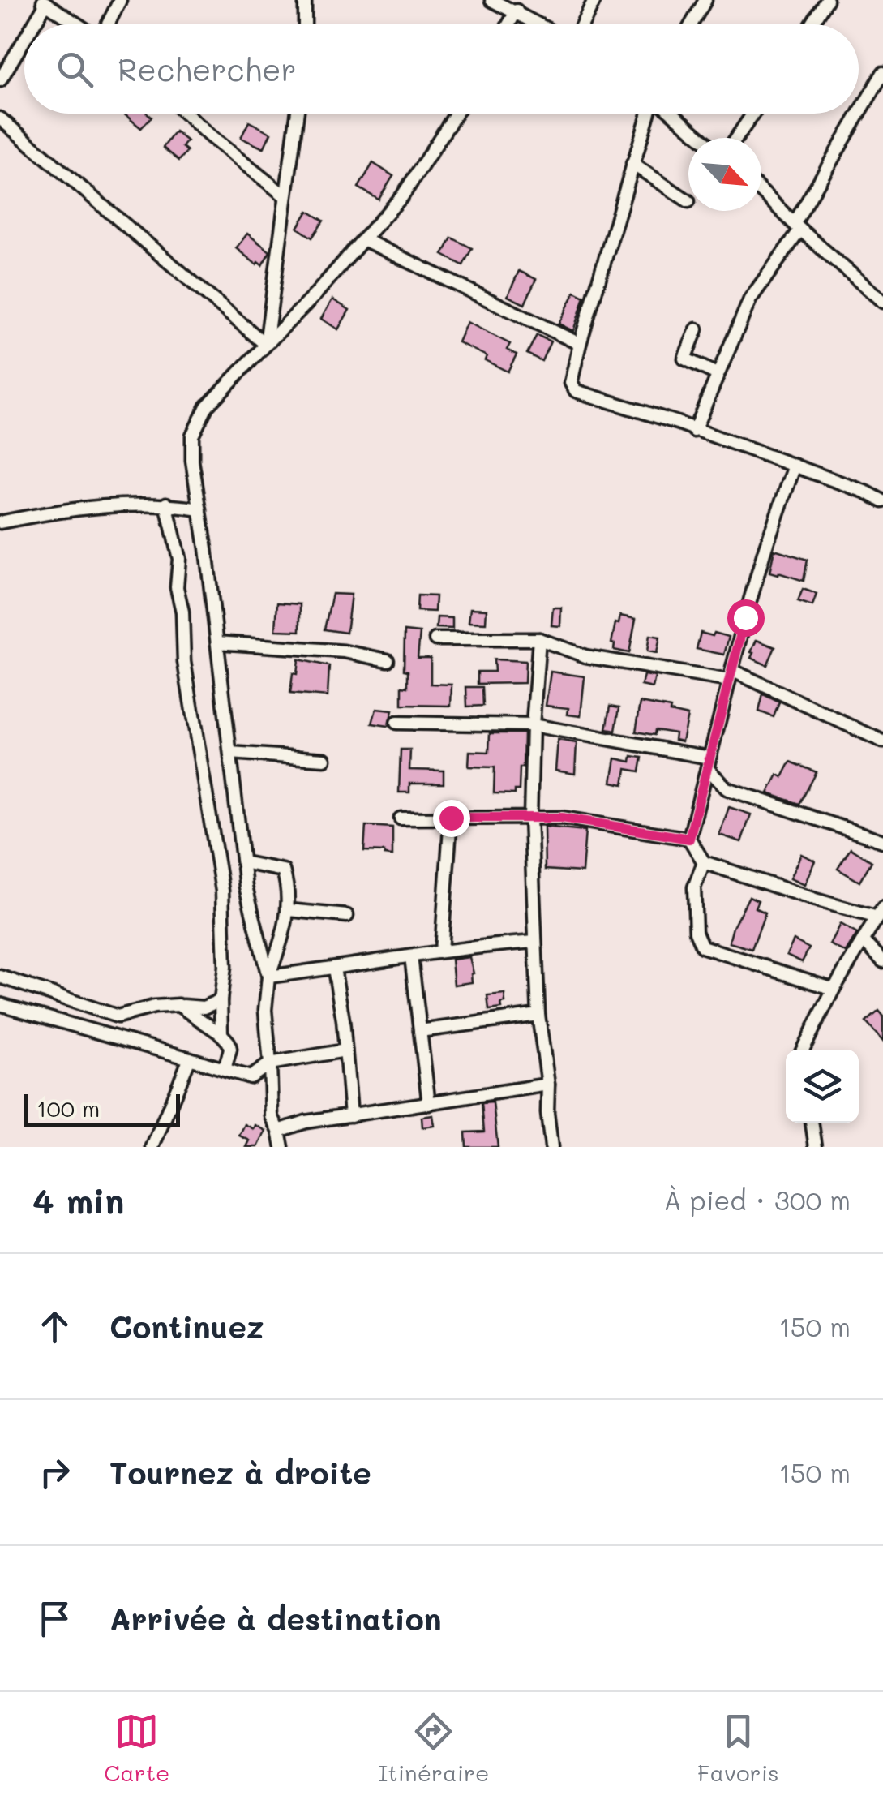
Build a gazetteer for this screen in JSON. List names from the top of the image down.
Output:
{
  "scale_bar": "100 m",
  "north": "bottom right",
  "page": {
    "search": "Rechercher",
    "scale": "100 m",
    "heading": ["4 min", "À pied · 300 m"],
    "list": [
      ["Continuez", "150 m"],
      ["Tournez à droite", "150 m"],
      "Arrivée à destination"
    ],
    "nav": ["Carte", "Itinéraire", "Favoris"]
  }
}
